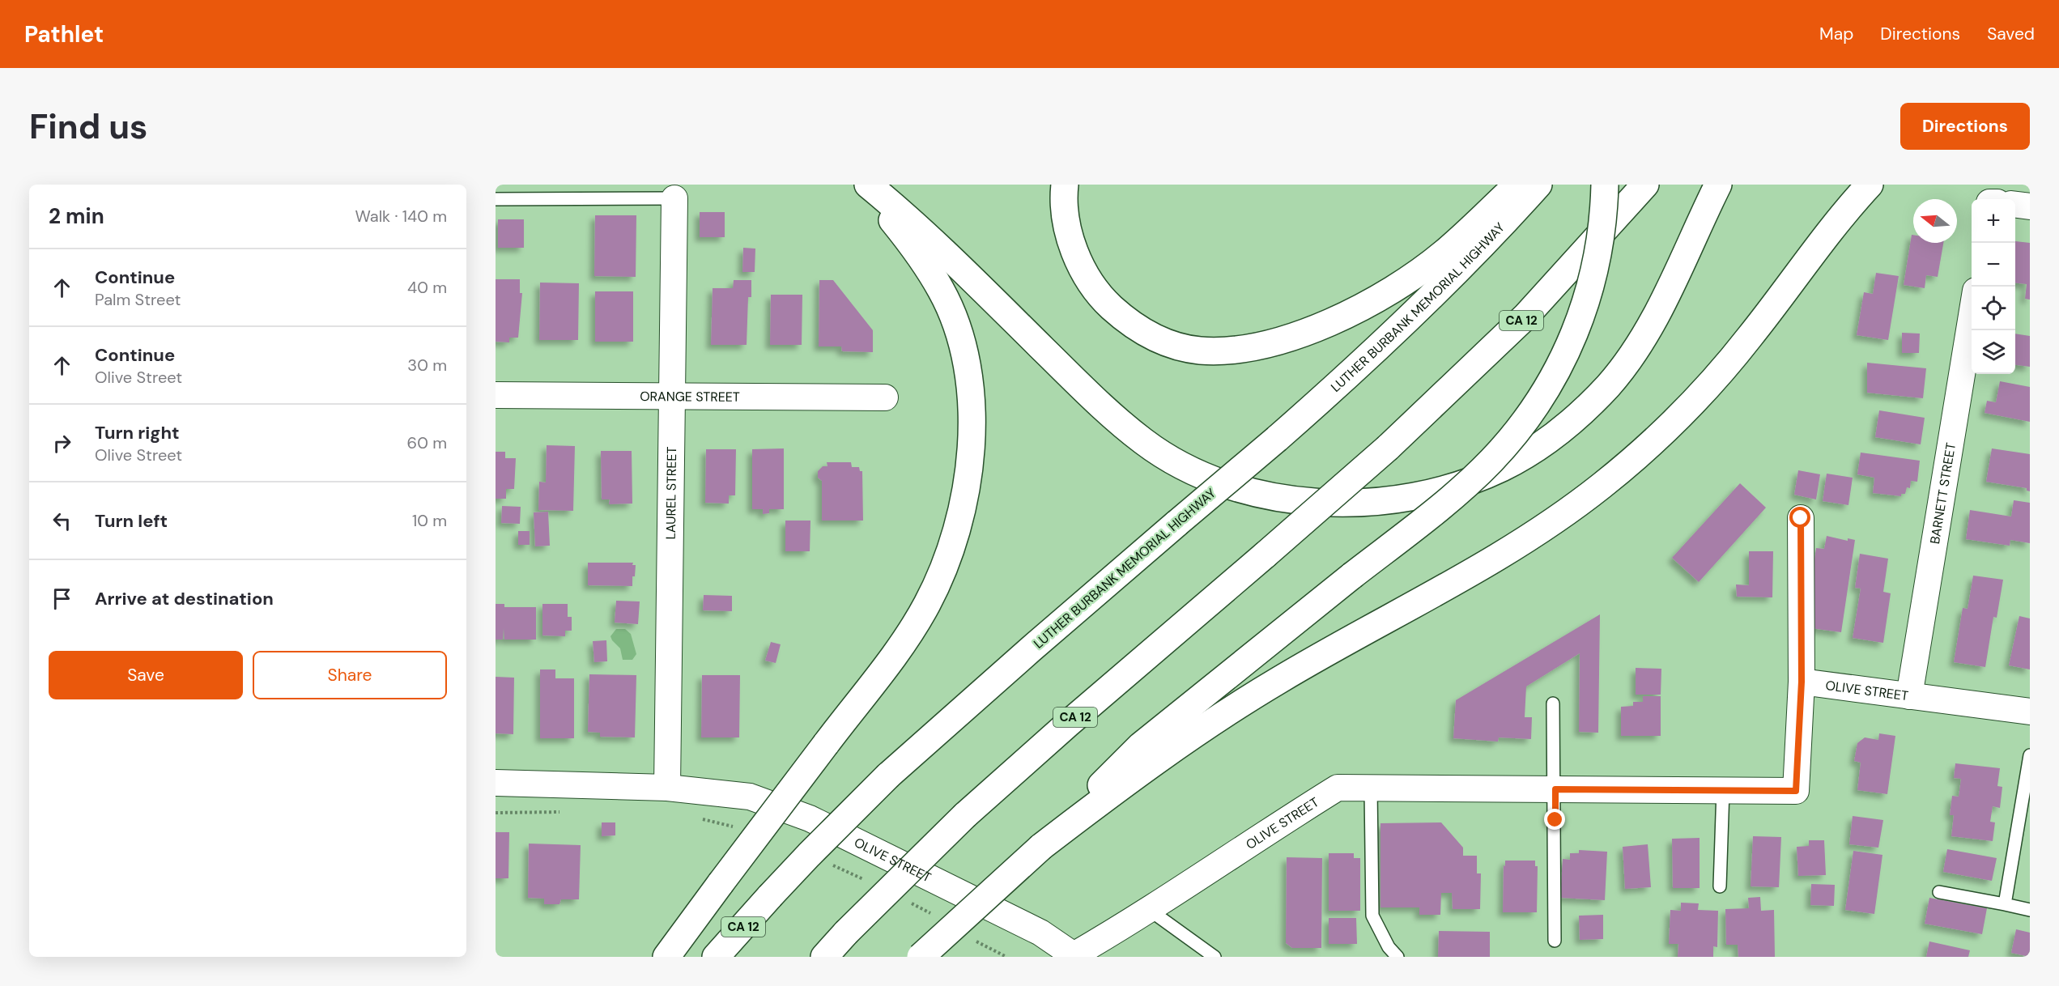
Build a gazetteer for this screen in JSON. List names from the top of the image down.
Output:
{
  "streets": {
    "highway": ["LUTHER BURBANK MEMORIAL HIGHWAY", "CA 12"],
    "street": [
      "ORANGE STREET",
      "LAUREL STREET",
      "BARNETT STREET",
      "OLIVE STREET"
    ]
  },
  "crossings": [
    ["ORANGE STREET", "LAUREL STREET"],
    ["LAUREL STREET", "OLIVE STREET"],
    ["BARNETT STREET", "OLIVE STREET"]
  ],
  "north": "left",
  "page": {
    "header": "Pathlet",
    "nav": ["Map", "Directions", "Saved"],
    "buttons": [
      "Directions",
      ["Save", "Share"]
    ],
    "title": "Find us",
    "heading": ["2 min", "Walk · 140 m"],
    "map_buttons": ["+", "−"],
    "list": [
      ["Continue", "Palm Street", "40 m"],
      ["Continue", "Olive Street", "30 m"],
      ["Turn right", "Olive Street", "60 m"],
      ["Turn left", "10 m"],
      "Arrive at destination"
    ]
  }
}
